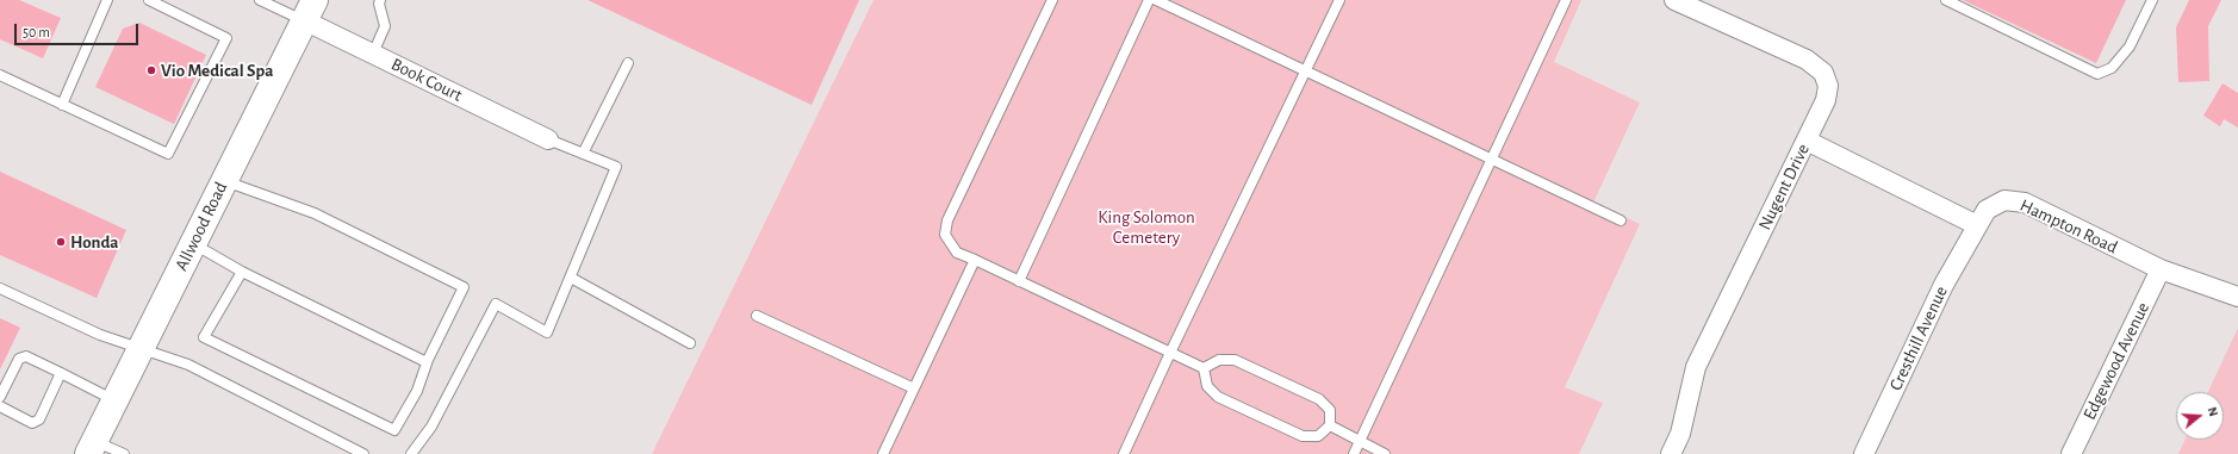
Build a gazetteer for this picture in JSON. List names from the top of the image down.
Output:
{
  "streets": {
    "main road": ["Allwood Road"],
    "street": [
      "Book Court",
      "Nugent Drive",
      "Hampton Road",
      "Cresthill Avenue",
      "Edgewood Avenue"
    ]
  },
  "crossings": [
    ["Book Court", "Allwood Road"],
    ["Hampton Road", "Cresthill Avenue"],
    ["Hampton Road", "Edgewood Avenue"]
  ],
  "parks": ["King Solomon Cemetery"],
  "places": ["Vio Medical Spa", "Honda"],
  "scale_bar": "50 m",
  "north": "right"
}
